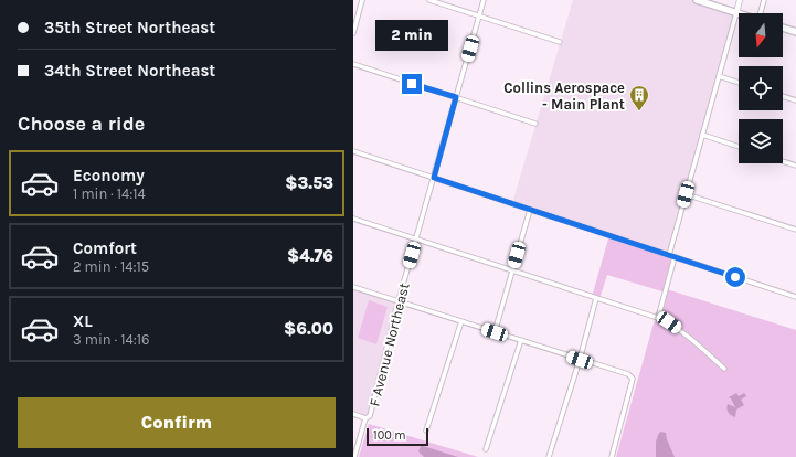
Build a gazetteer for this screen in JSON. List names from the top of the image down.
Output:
{
  "streets": {
    "street": ["F Avenue Northeast"]
  },
  "places": {
    "building": ["Collins Aerospace - Main Plant"]
  },
  "scale_bar": "100 m",
  "north": "bottom",
  "page": {
    "banner": ["35th Street Northeast", "34th Street Northeast"],
    "bubble": "2 min",
    "heading": "Choose a ride",
    "list": [
      {
        "name": "Economy",
        "note": "1 min · 14:14",
        "value": "$3.53"
      },
      {
        "name": "Comfort",
        "note": "2 min · 14:15",
        "value": "$4.76"
      },
      {
        "name": "XL",
        "note": "3 min · 14:16",
        "value": "$6.00"
      }
    ],
    "buttons": "Confirm",
    "scale": "100 m"
  }
}
